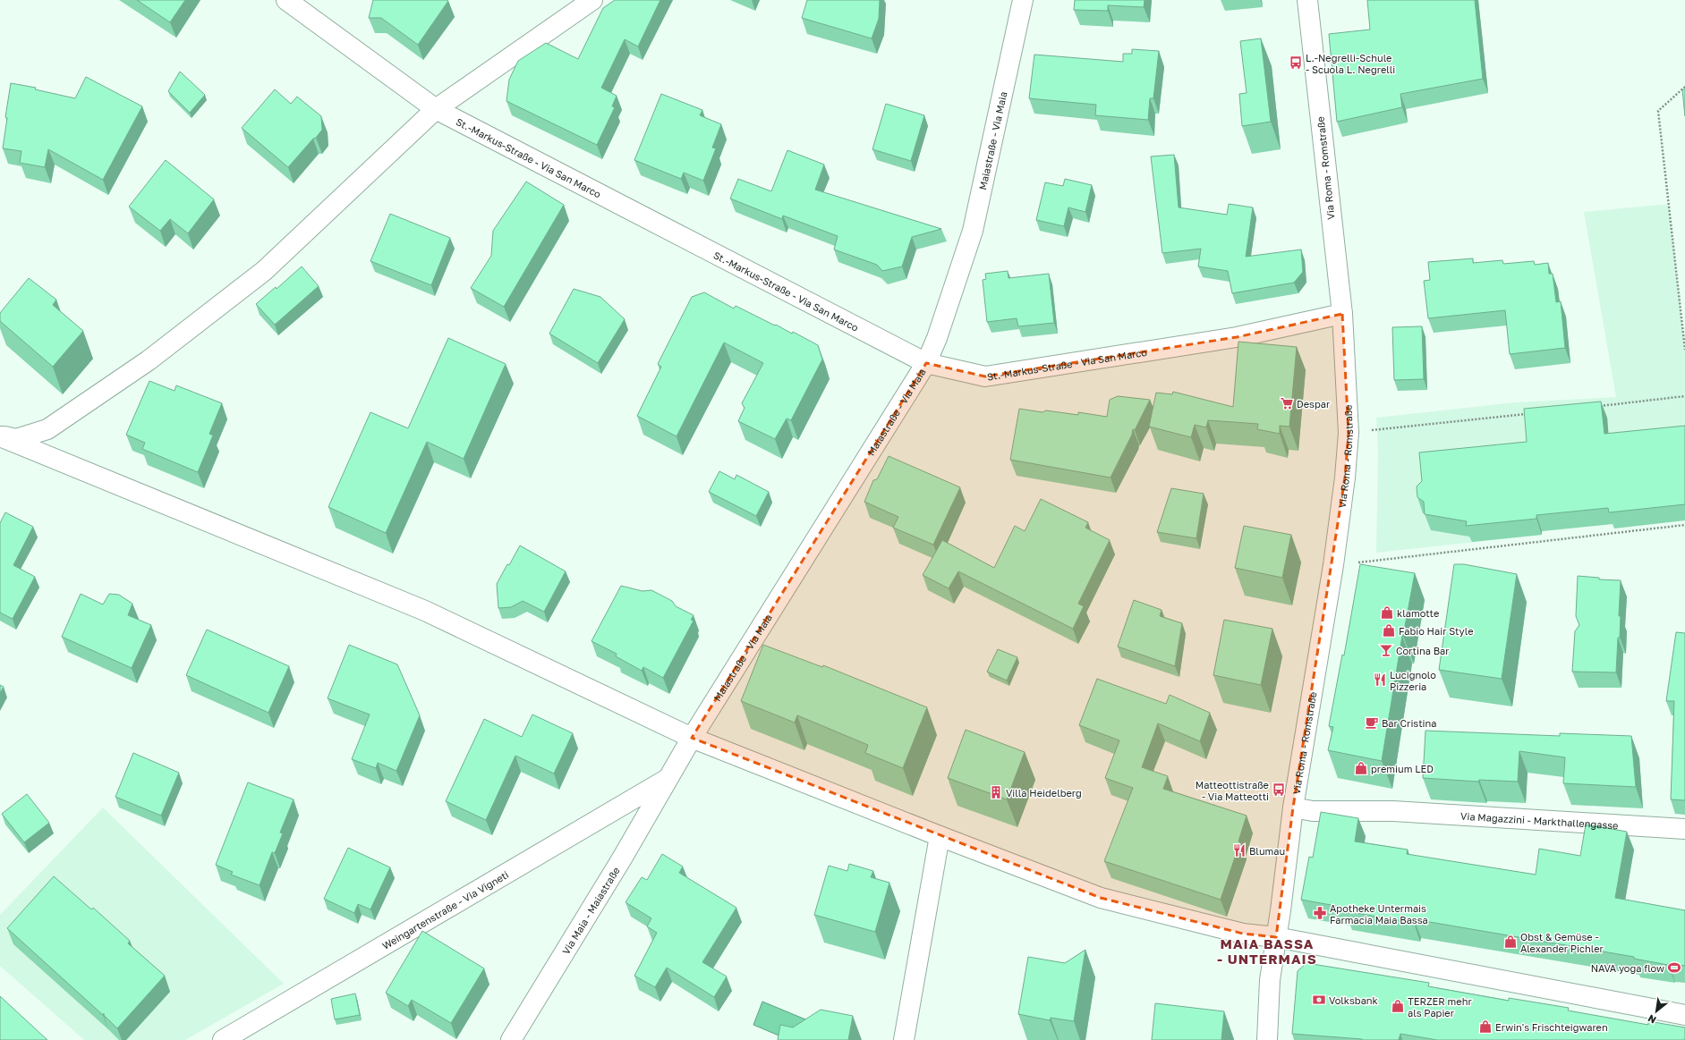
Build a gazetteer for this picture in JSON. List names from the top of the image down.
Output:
{
  "streets": {
    "street": [
      "Maiastraße - Via Maia",
      "St.-Markus-Straße - Via San Marco",
      "Via Roma - Romstraße",
      "Via Magazzini - Markthallengasse",
      "Weingartenstraße - Via Vigneti",
      "Via Maia - Maiastraße"
    ]
  },
  "crossings": [
    ["Maiastraße - Via Maia", "St.-Markus-Straße - Via San Marco"],
    ["Maiastraße - Via Maia", "Weingartenstraße - Via Vigneti"],
    ["Maiastraße - Via Maia", "Via Maia - Maiastraße"],
    ["St.-Markus-Straße - Via San Marco", "Via Roma - Romstraße"],
    ["Via Roma - Romstraße", "Via Magazzini - Markthallengasse"],
    ["Weingartenstraße - Via Vigneti", "Via Maia - Maiastraße"]
  ],
  "districts": ["MAIA BASSA - UNTERMAIS"],
  "places": {
    "bus stop": ["L.-Negrelli-Schule - Scuola L. Negrelli", "Matteottistraße - Via Matteotti"],
    "supermarket": ["Despar"],
    "shop": [
      "klamotte",
      "Fabio Hair Style",
      "premium LED",
      "Obst & Gemüse - Alexander Pichler",
      "TERZER mehr als Papier",
      "Erwin's Frischteigwaren"
    ],
    "bar": ["Cortina Bar"],
    "restaurant": ["Lucignolo Pizzeria", "Blumau"],
    "cafe": ["Bar Cristina"],
    "building": ["Villa Heidelberg"],
    "pharmacy": ["Apotheke Untermais Farmacia Maia Bassa"],
    "sports": ["NAVA yoga flow"],
    "bank": ["Volksbank"]
  },
  "north": "bottom left"
}
